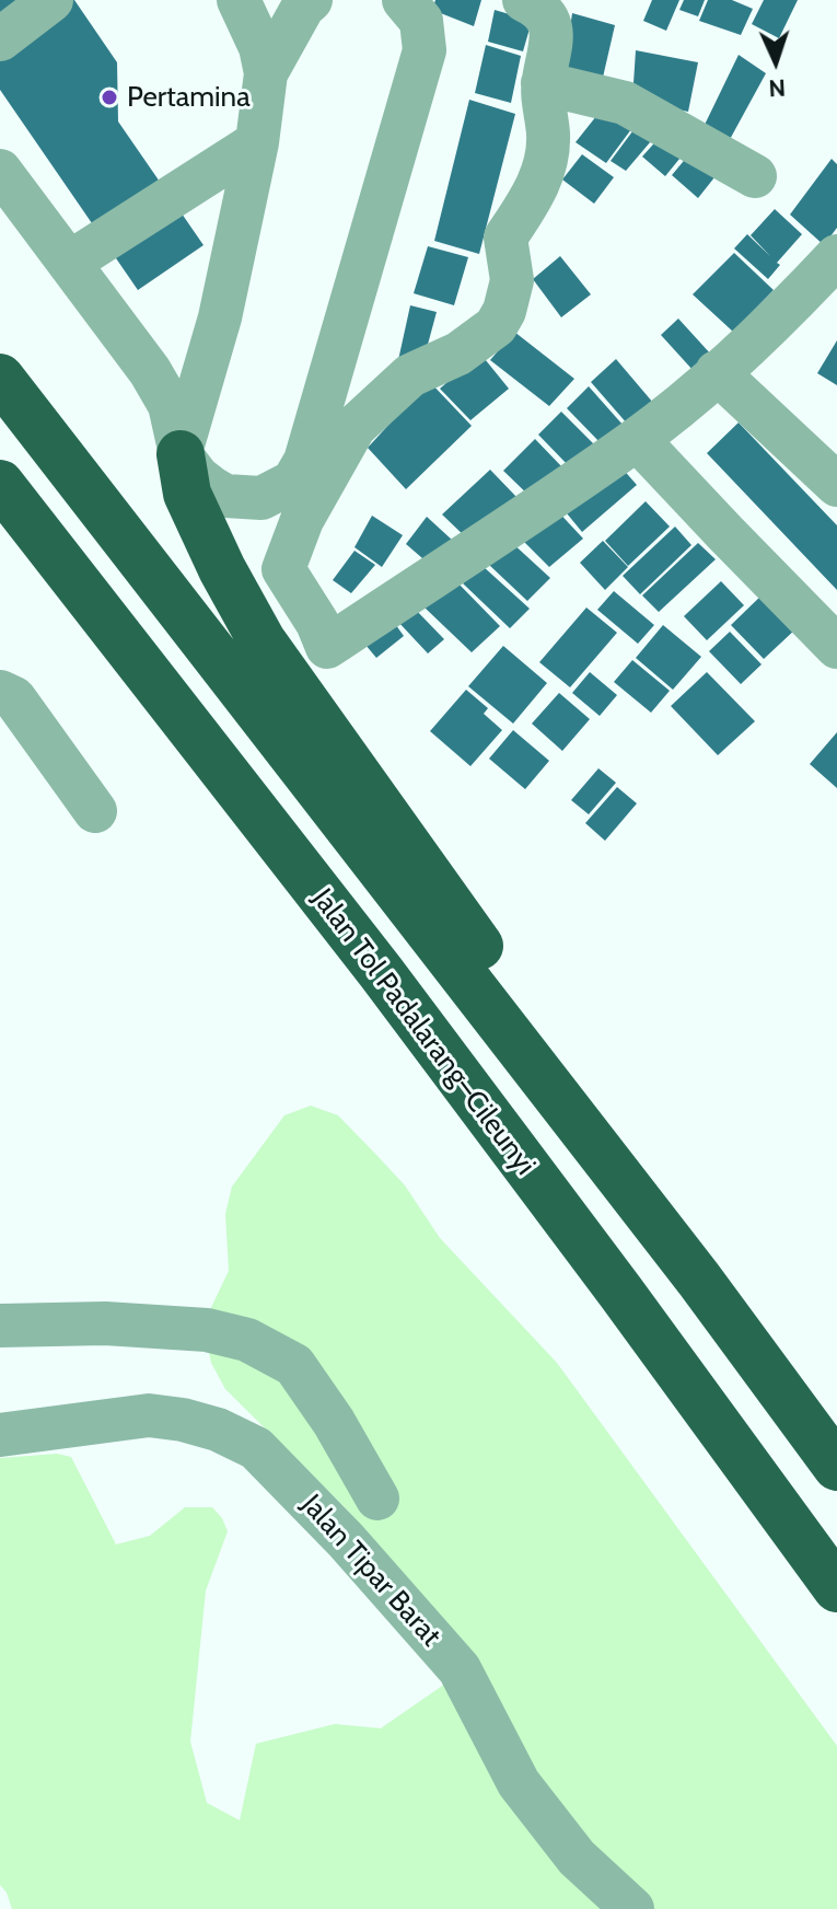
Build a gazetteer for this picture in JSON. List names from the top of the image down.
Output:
{
  "streets": {
    "highway": ["Jalan Tol Padalarang–Cileunyi"],
    "street": ["Jalan Tipar Barat"]
  },
  "places": ["Pertamina"],
  "north": "bottom"
}
